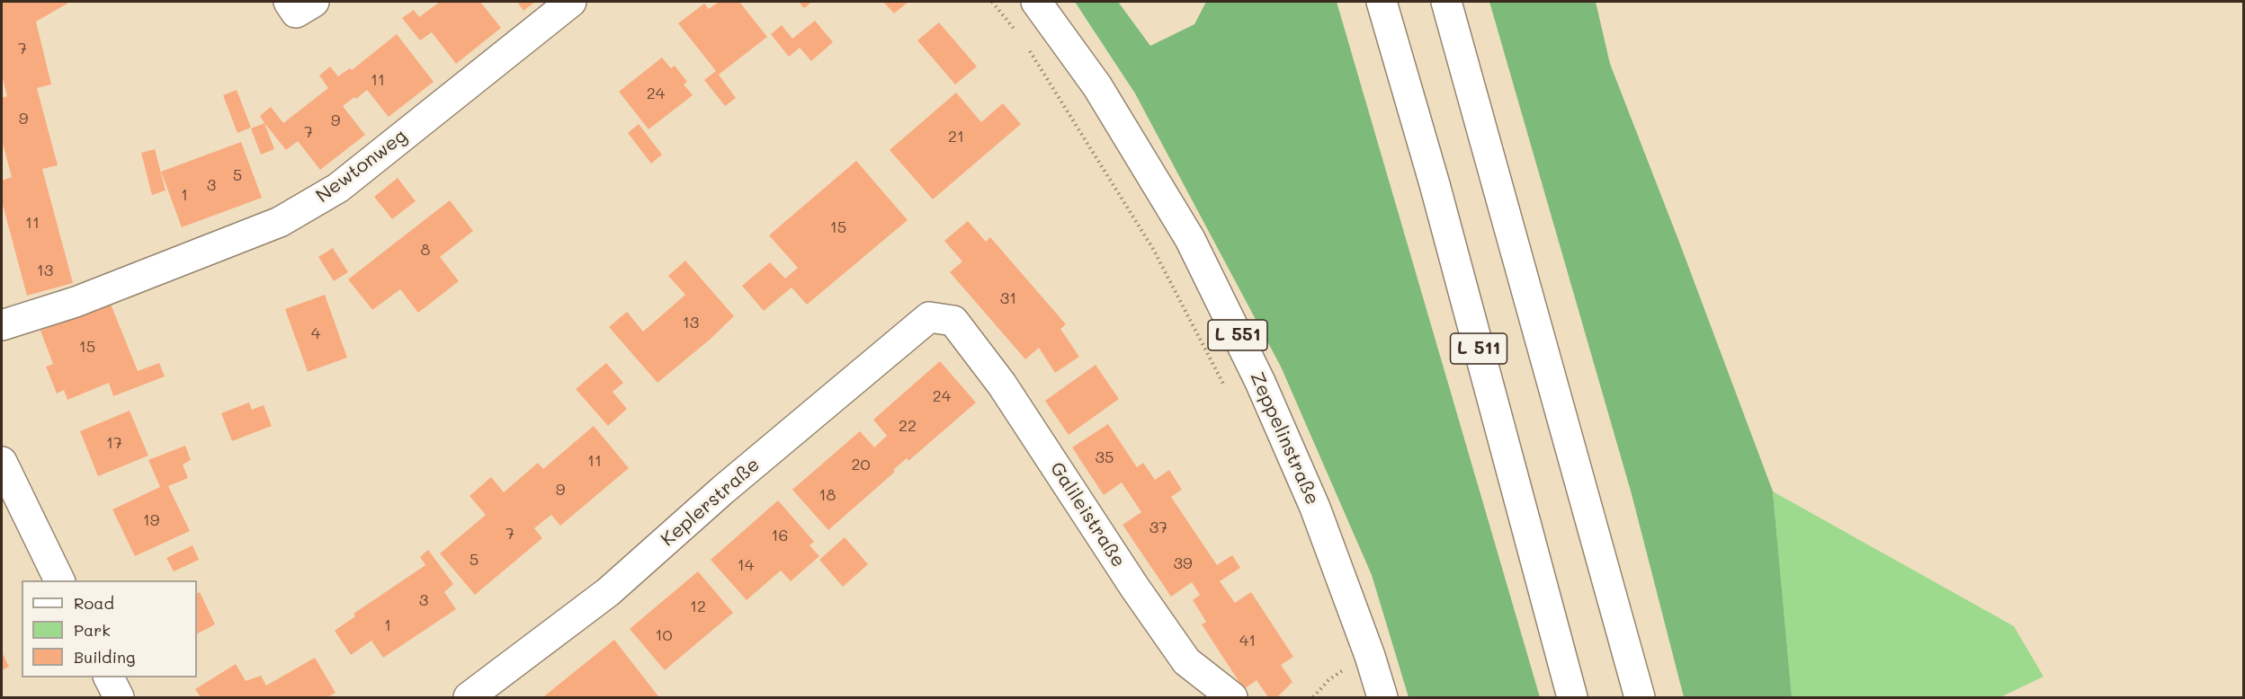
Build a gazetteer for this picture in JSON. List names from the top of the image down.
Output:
{
  "streets": {
    "main road": [
      "Newtonweg",
      "L 551",
      "L 511",
      "Zeppelinstraße",
      "Keplerstraße",
      "Galileistraße"
    ]
  },
  "crossings": [
    ["Keplerstraße", "Galileistraße"]
  ],
  "house_numbers": [
    "7",
    "11",
    "24",
    "9",
    "9",
    "7",
    "21",
    "5",
    "3",
    "1",
    "11",
    "15",
    "8",
    "13",
    "31",
    "13",
    "4",
    "15",
    "24",
    "22",
    "17",
    "35",
    "11",
    "20",
    "9",
    "18",
    "19",
    "37",
    "7",
    "16",
    "5",
    "39",
    "14",
    "3",
    "12",
    "1",
    "10",
    "41"
  ],
  "legend": ["Road", "Park", "Building"]
}
